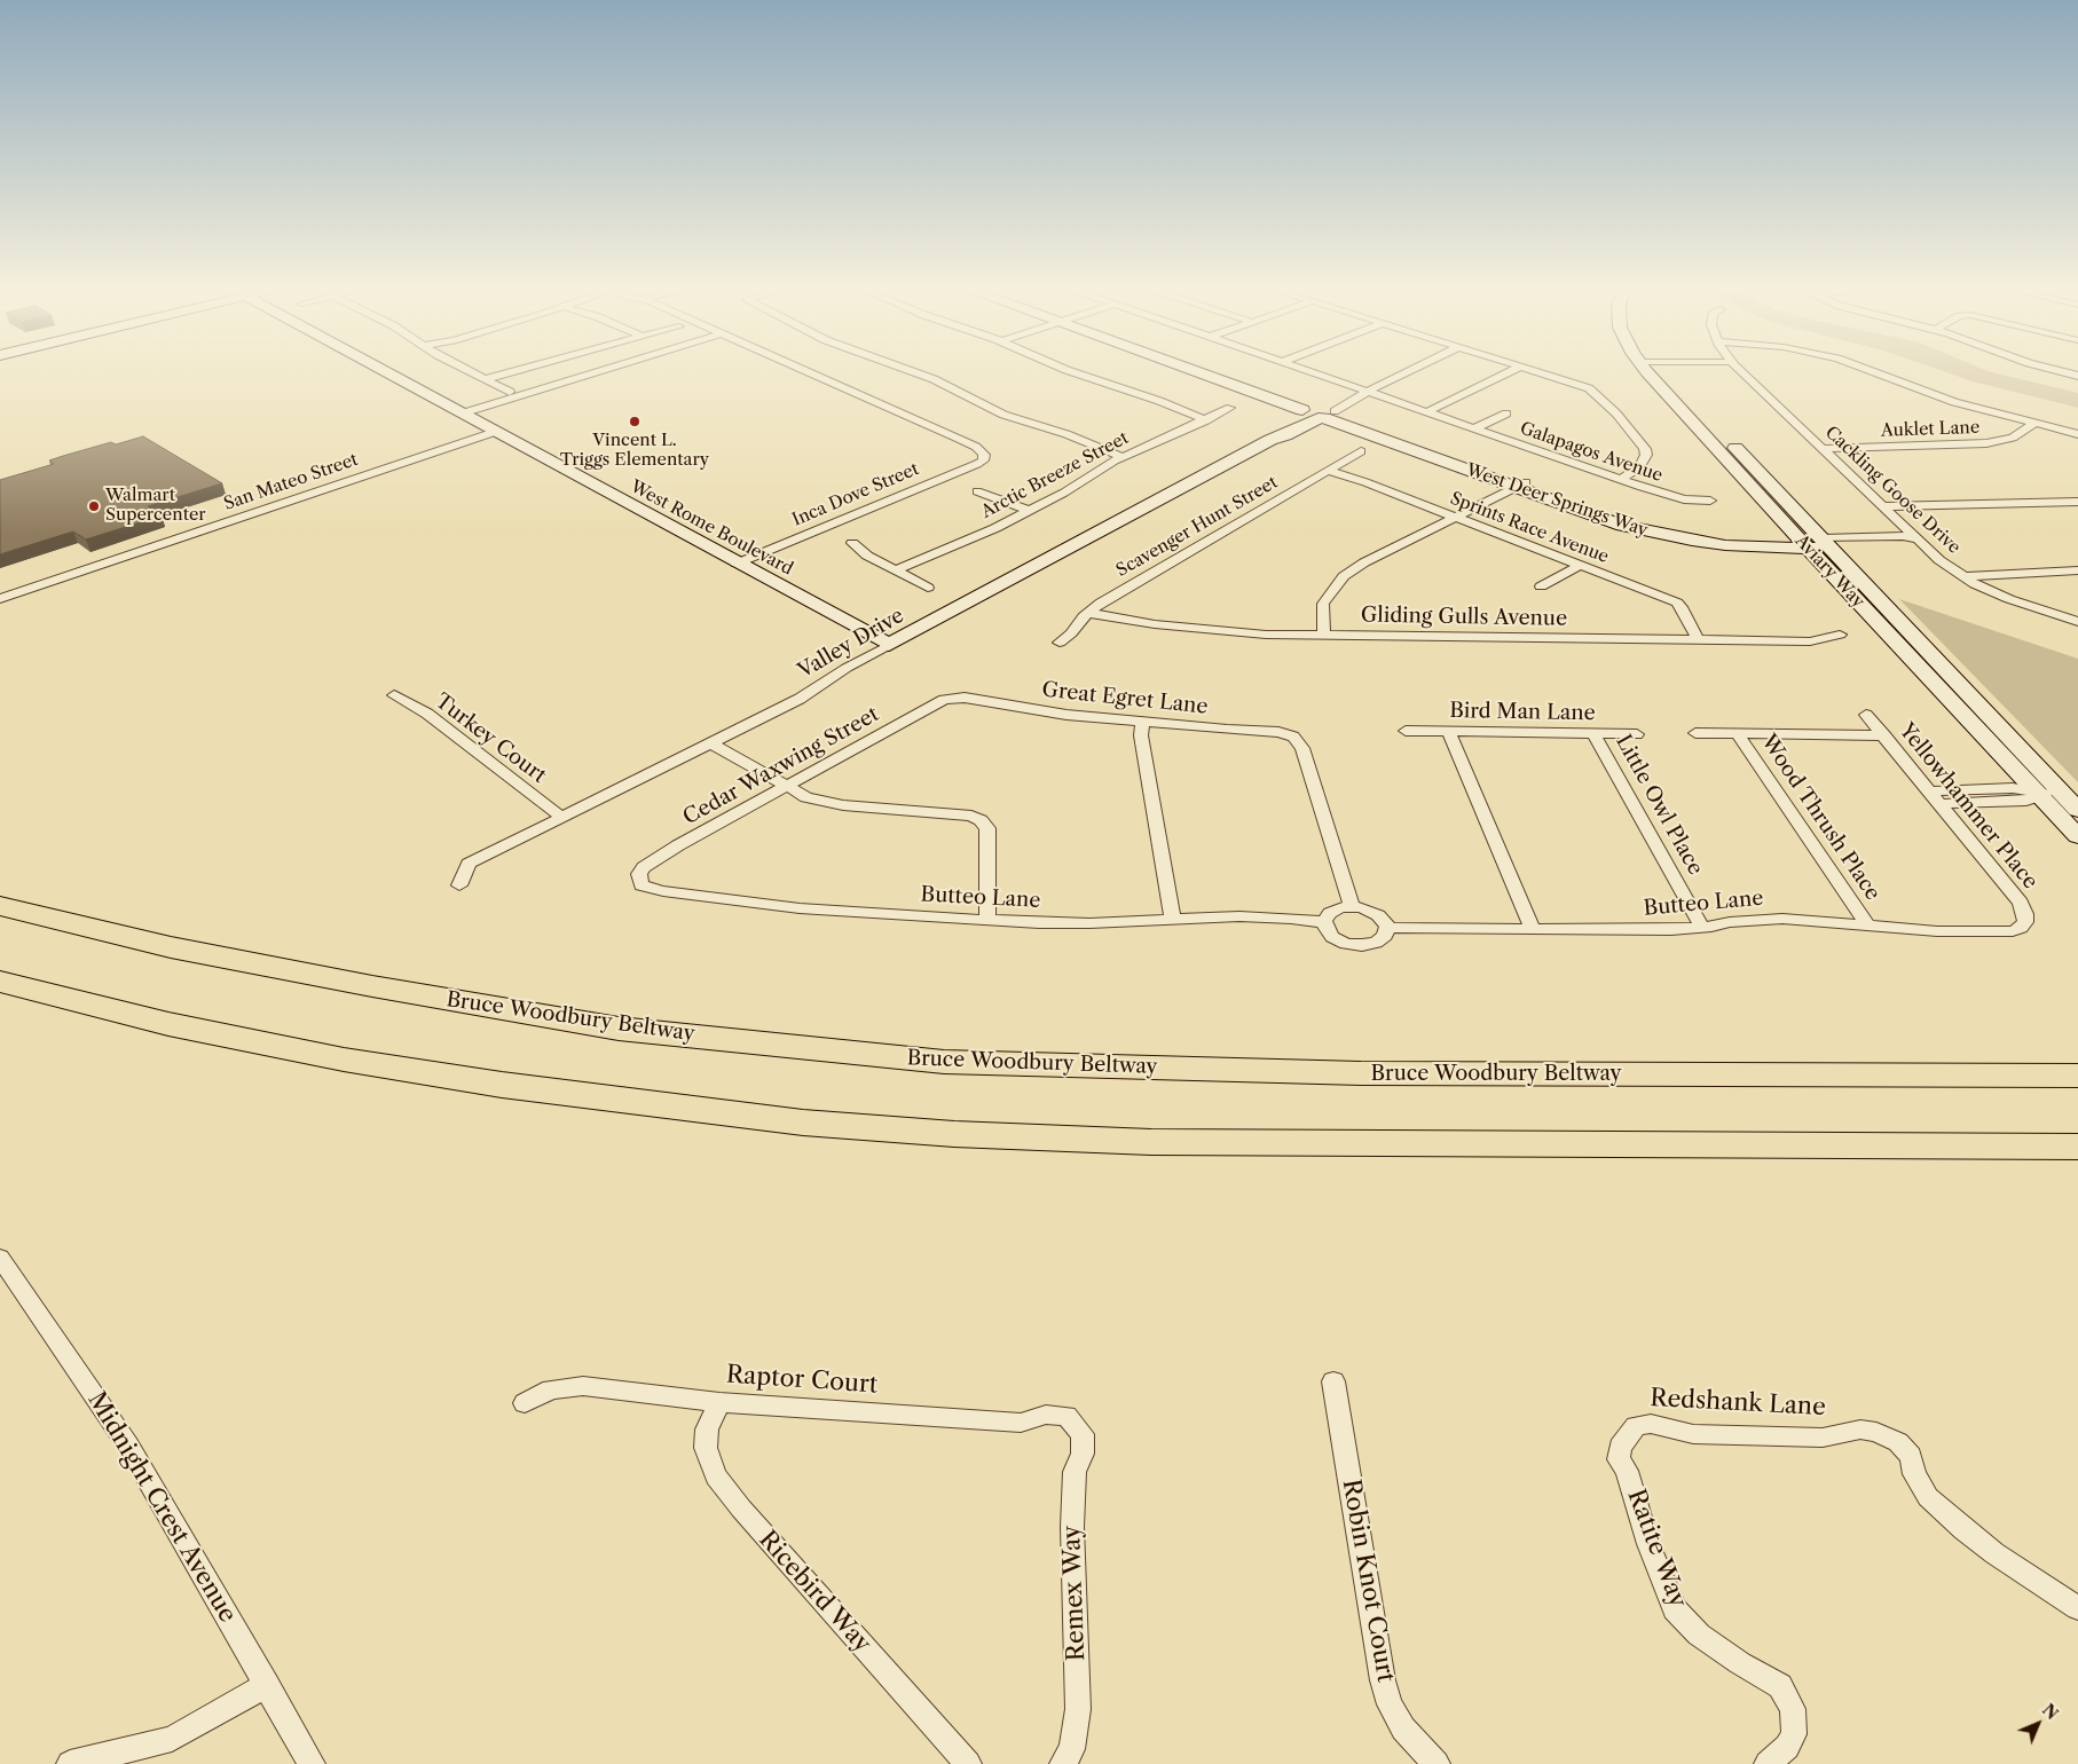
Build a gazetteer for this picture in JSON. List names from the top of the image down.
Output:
{
  "streets": {
    "highway": ["Bruce Woodbury Beltway"],
    "main road": [
      "West Deer Springs Way",
      "West Rome Boulevard",
      "Aviary Way",
      "Valley Drive"
    ],
    "street": [
      "Auklet Lane",
      "Galapagos Avenue",
      "Arctic Breeze Street",
      "San Mateo Street",
      "Cackling Goose Drive",
      "Inca Dove Street",
      "Scavenger Hunt Street",
      "Sprints Race Avenue",
      "Gliding Gulls Avenue",
      "Great Egret Lane",
      "Bird Man Lane",
      "Turkey Court",
      "Cedar Waxwing Street",
      "Little Owl Place",
      "Yellowhammer Place",
      "Wood Thrush Place",
      "Butteo Lane",
      "Raptor Court",
      "Redshank Lane",
      "Midnight Crest Avenue",
      "Ratite Way",
      "Robin Knot Court",
      "Ricebird Way",
      "Remex Way"
    ]
  },
  "crossings": [
    ["Auklet Lane", "Cackling Goose Drive"],
    ["San Mateo Street", "West Rome Boulevard"],
    ["Inca Dove Street", "West Rome Boulevard"],
    ["West Deer Springs Way", "Aviary Way"],
    ["West Deer Springs Way", "Valley Drive"],
    ["Scavenger Hunt Street", "Sprints Race Avenue"],
    ["Scavenger Hunt Street", "Gliding Gulls Avenue"],
    ["West Rome Boulevard", "Valley Drive"],
    ["Sprints Race Avenue", "Gliding Gulls Avenue"],
    ["Valley Drive", "Turkey Court"],
    ["Great Egret Lane", "Cedar Waxwing Street"],
    ["Great Egret Lane", "Butteo Lane"],
    ["Bird Man Lane", "Little Owl Place"],
    ["Cedar Waxwing Street", "Butteo Lane"],
    ["Little Owl Place", "Butteo Lane"],
    ["Yellowhammer Place", "Butteo Lane"],
    ["Wood Thrush Place", "Butteo Lane"],
    ["Raptor Court", "Ricebird Way"],
    ["Raptor Court", "Remex Way"],
    ["Redshank Lane", "Ratite Way"]
  ],
  "places": ["Vincent L. Triggs Elementary", "Walmart Supercenter"],
  "north": "top right"
}
